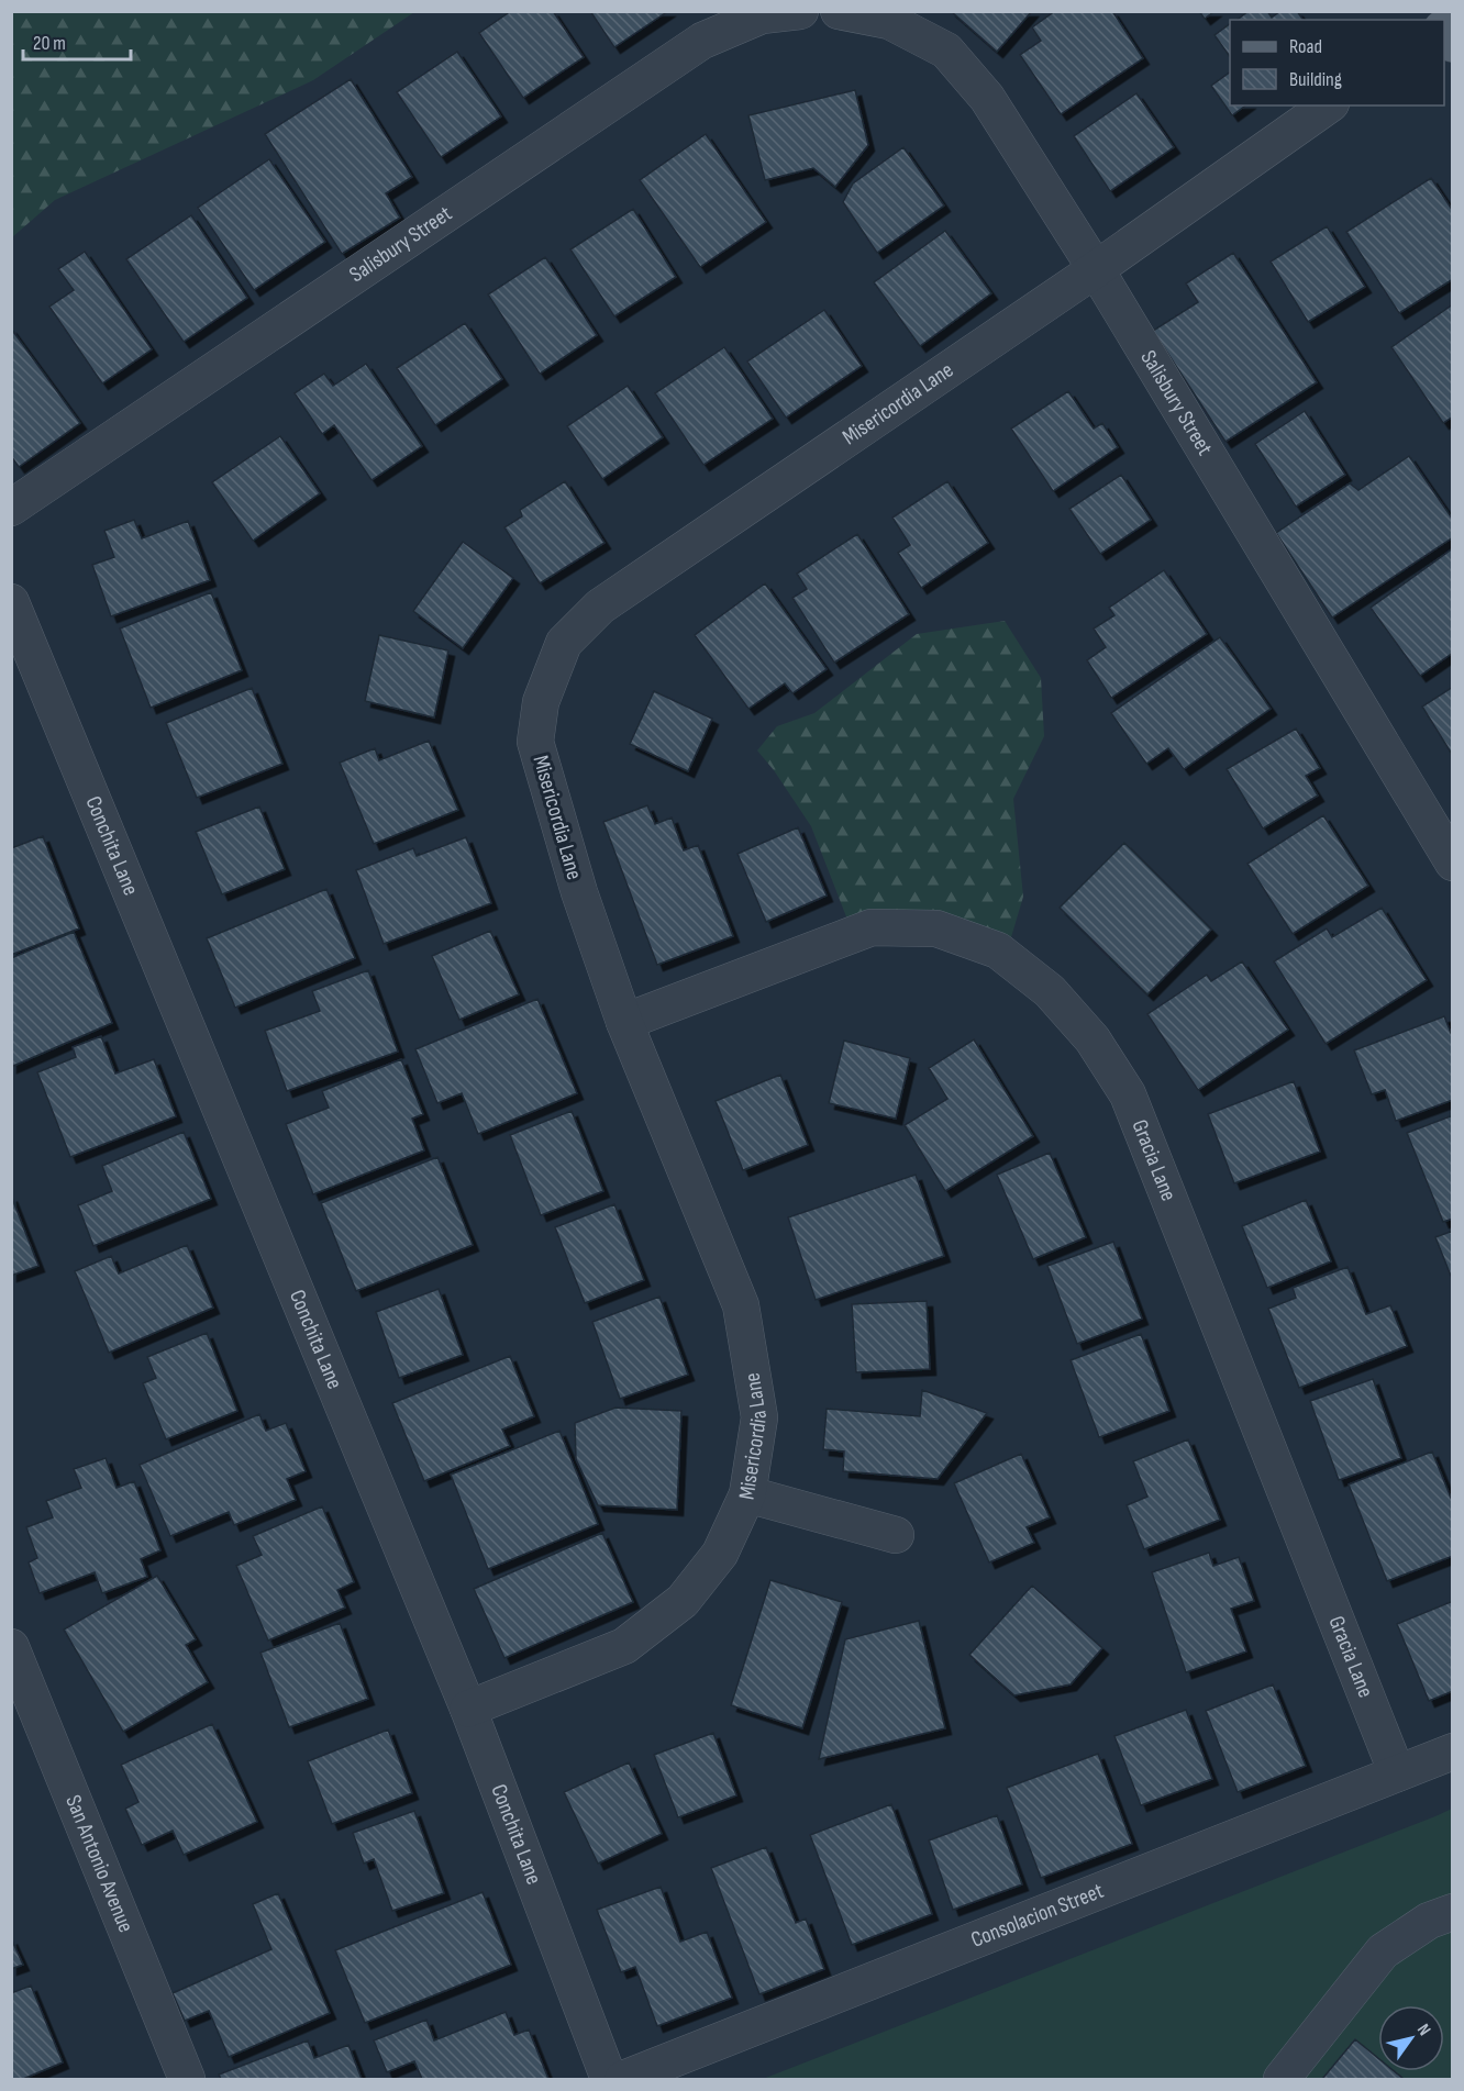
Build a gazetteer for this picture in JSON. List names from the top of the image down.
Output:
{
  "streets": {
    "street": [
      "Salisbury Street",
      "Misericordia Lane",
      "Conchita Lane",
      "Gracia Lane",
      "San Antonio Avenue",
      "Consolacion Street"
    ]
  },
  "crossings": [
    ["Salisbury Street", "Misericordia Lane"],
    ["Misericordia Lane", "Conchita Lane"],
    ["Misericordia Lane", "Gracia Lane"],
    ["Gracia Lane", "Consolacion Street"]
  ],
  "legend": ["Road", "Building"],
  "scale_bar": "20 m",
  "north": "top right"
}
